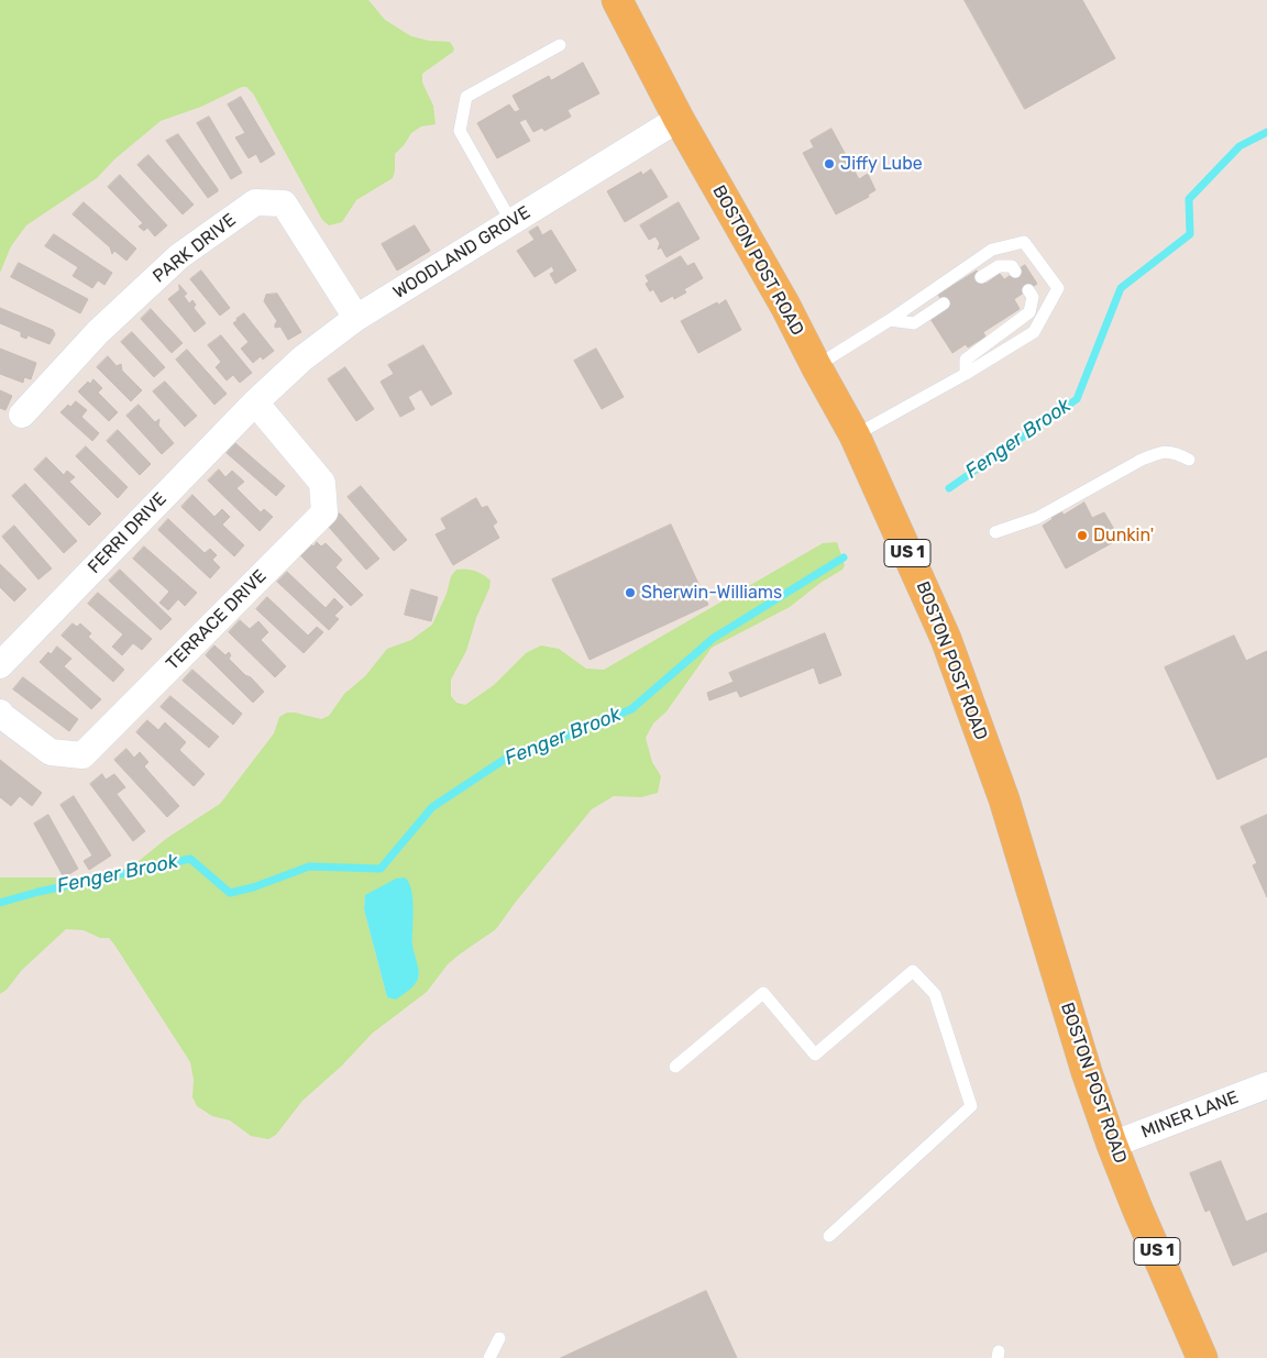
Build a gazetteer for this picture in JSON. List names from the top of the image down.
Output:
{
  "streets": {
    "main road": ["BOSTON POST ROAD", "US 1"],
    "street": [
      "PARK DRIVE",
      "WOODLAND GROVE",
      "FERRI DRIVE",
      "TERRACE DRIVE",
      "MINER LANE"
    ]
  },
  "crossings": [
    ["PARK DRIVE", "WOODLAND GROVE"],
    ["WOODLAND GROVE", "BOSTON POST ROAD"],
    ["WOODLAND GROVE", "FERRI DRIVE"],
    ["WOODLAND GROVE", "TERRACE DRIVE"],
    ["BOSTON POST ROAD", "MINER LANE"],
    ["FERRI DRIVE", "TERRACE DRIVE"]
  ],
  "water": ["Fenger Brook"],
  "places": ["Jiffy Lube", "Dunkin'", "Sherwin-Williams"]
}
